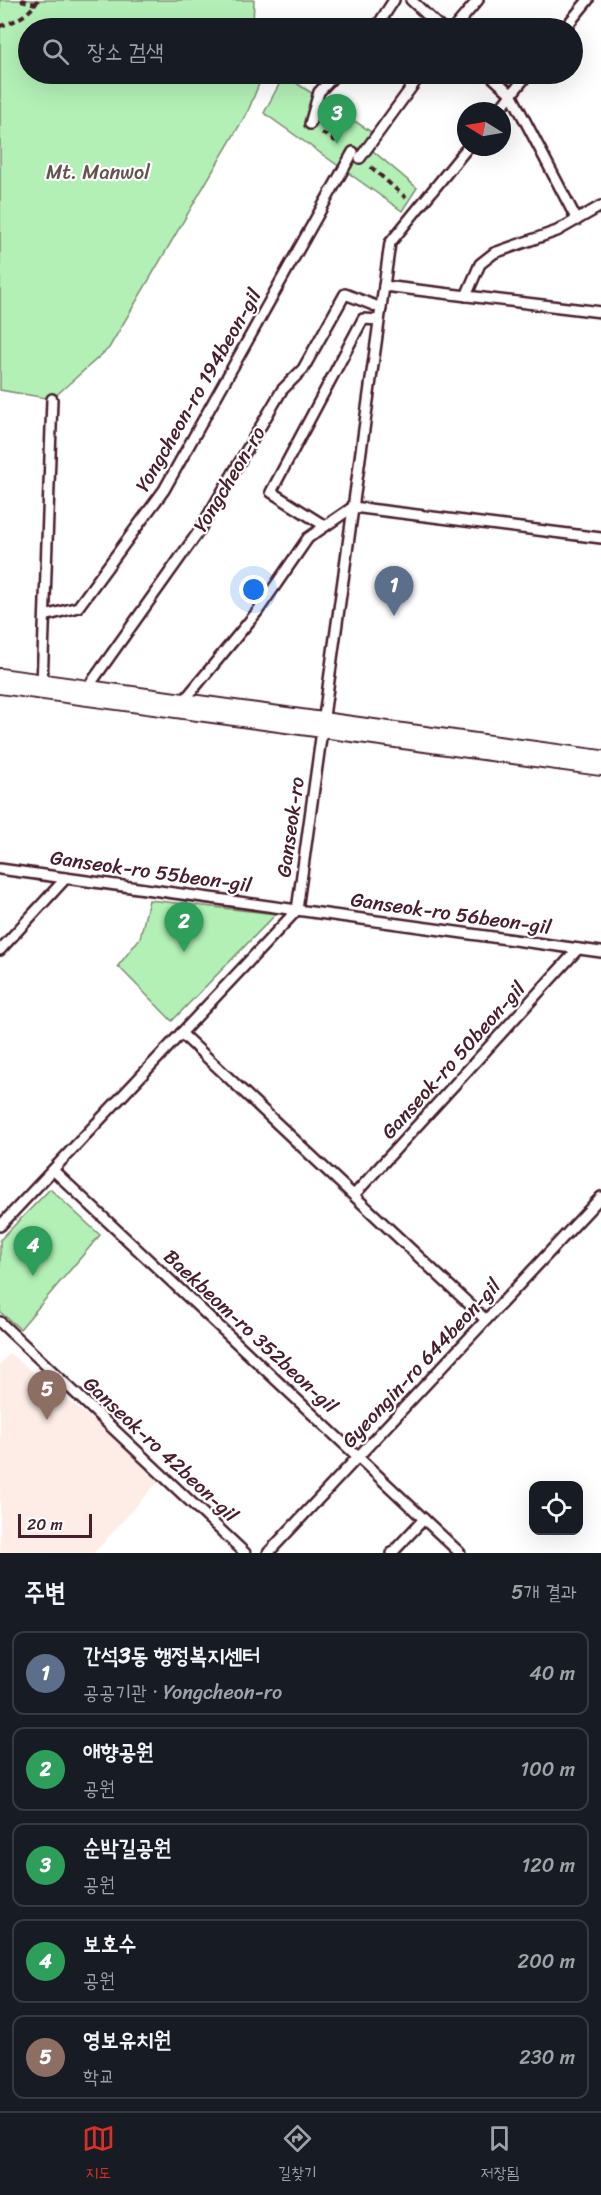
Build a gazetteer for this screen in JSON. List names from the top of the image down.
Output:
{
  "streets": {
    "lane": [
      "Yongcheon-ro 194beon-gil",
      "Yongcheon-ro",
      "Ganseok-ro",
      "Ganseok-ro 55beon-gil",
      "Ganseok-ro 56beon-gil",
      "Ganseok-ro 50beon-gil",
      "Baekbeom-ro 352beon-gil",
      "Gyeongin-ro 644beon-gil",
      "Ganseok-ro 42beon-gil"
    ]
  },
  "crossings": [
    ["Yongcheon-ro", "Ganseok-ro"],
    ["Ganseok-ro", "Ganseok-ro 55beon-gil"],
    ["Ganseok-ro", "Ganseok-ro 56beon-gil"],
    ["Ganseok-ro 55beon-gil", "Ganseok-ro 56beon-gil"],
    ["Ganseok-ro 56beon-gil", "Ganseok-ro 50beon-gil"],
    ["Baekbeom-ro 352beon-gil", "Gyeongin-ro 644beon-gil"]
  ],
  "parks": ["Mt. Manwol"],
  "scale_bar": "20 m",
  "north": "left",
  "page": {
    "search": "장소 검색",
    "pins": [
      "3",
      "1",
      "2",
      "4",
      "5"
    ],
    "scale": "20 m",
    "heading": ["주변", "5개 결과"],
    "list": [
      {
        "mark": "1",
        "name": "간석3동 행정복지센터",
        "note": "공공기관 · Yongcheon-ro",
        "value": "40 m"
      },
      {
        "mark": "2",
        "name": "애향공원",
        "note": "공원",
        "value": "100 m"
      },
      {
        "mark": "3",
        "name": "순박길공원",
        "note": "공원",
        "value": "120 m"
      },
      {
        "mark": "4",
        "name": "보호수",
        "note": "공원",
        "value": "200 m"
      },
      {
        "mark": "5",
        "name": "영보유치원",
        "note": "학교",
        "value": "230 m"
      }
    ],
    "nav": ["지도", "길찾기", "저장됨"]
  }
}
